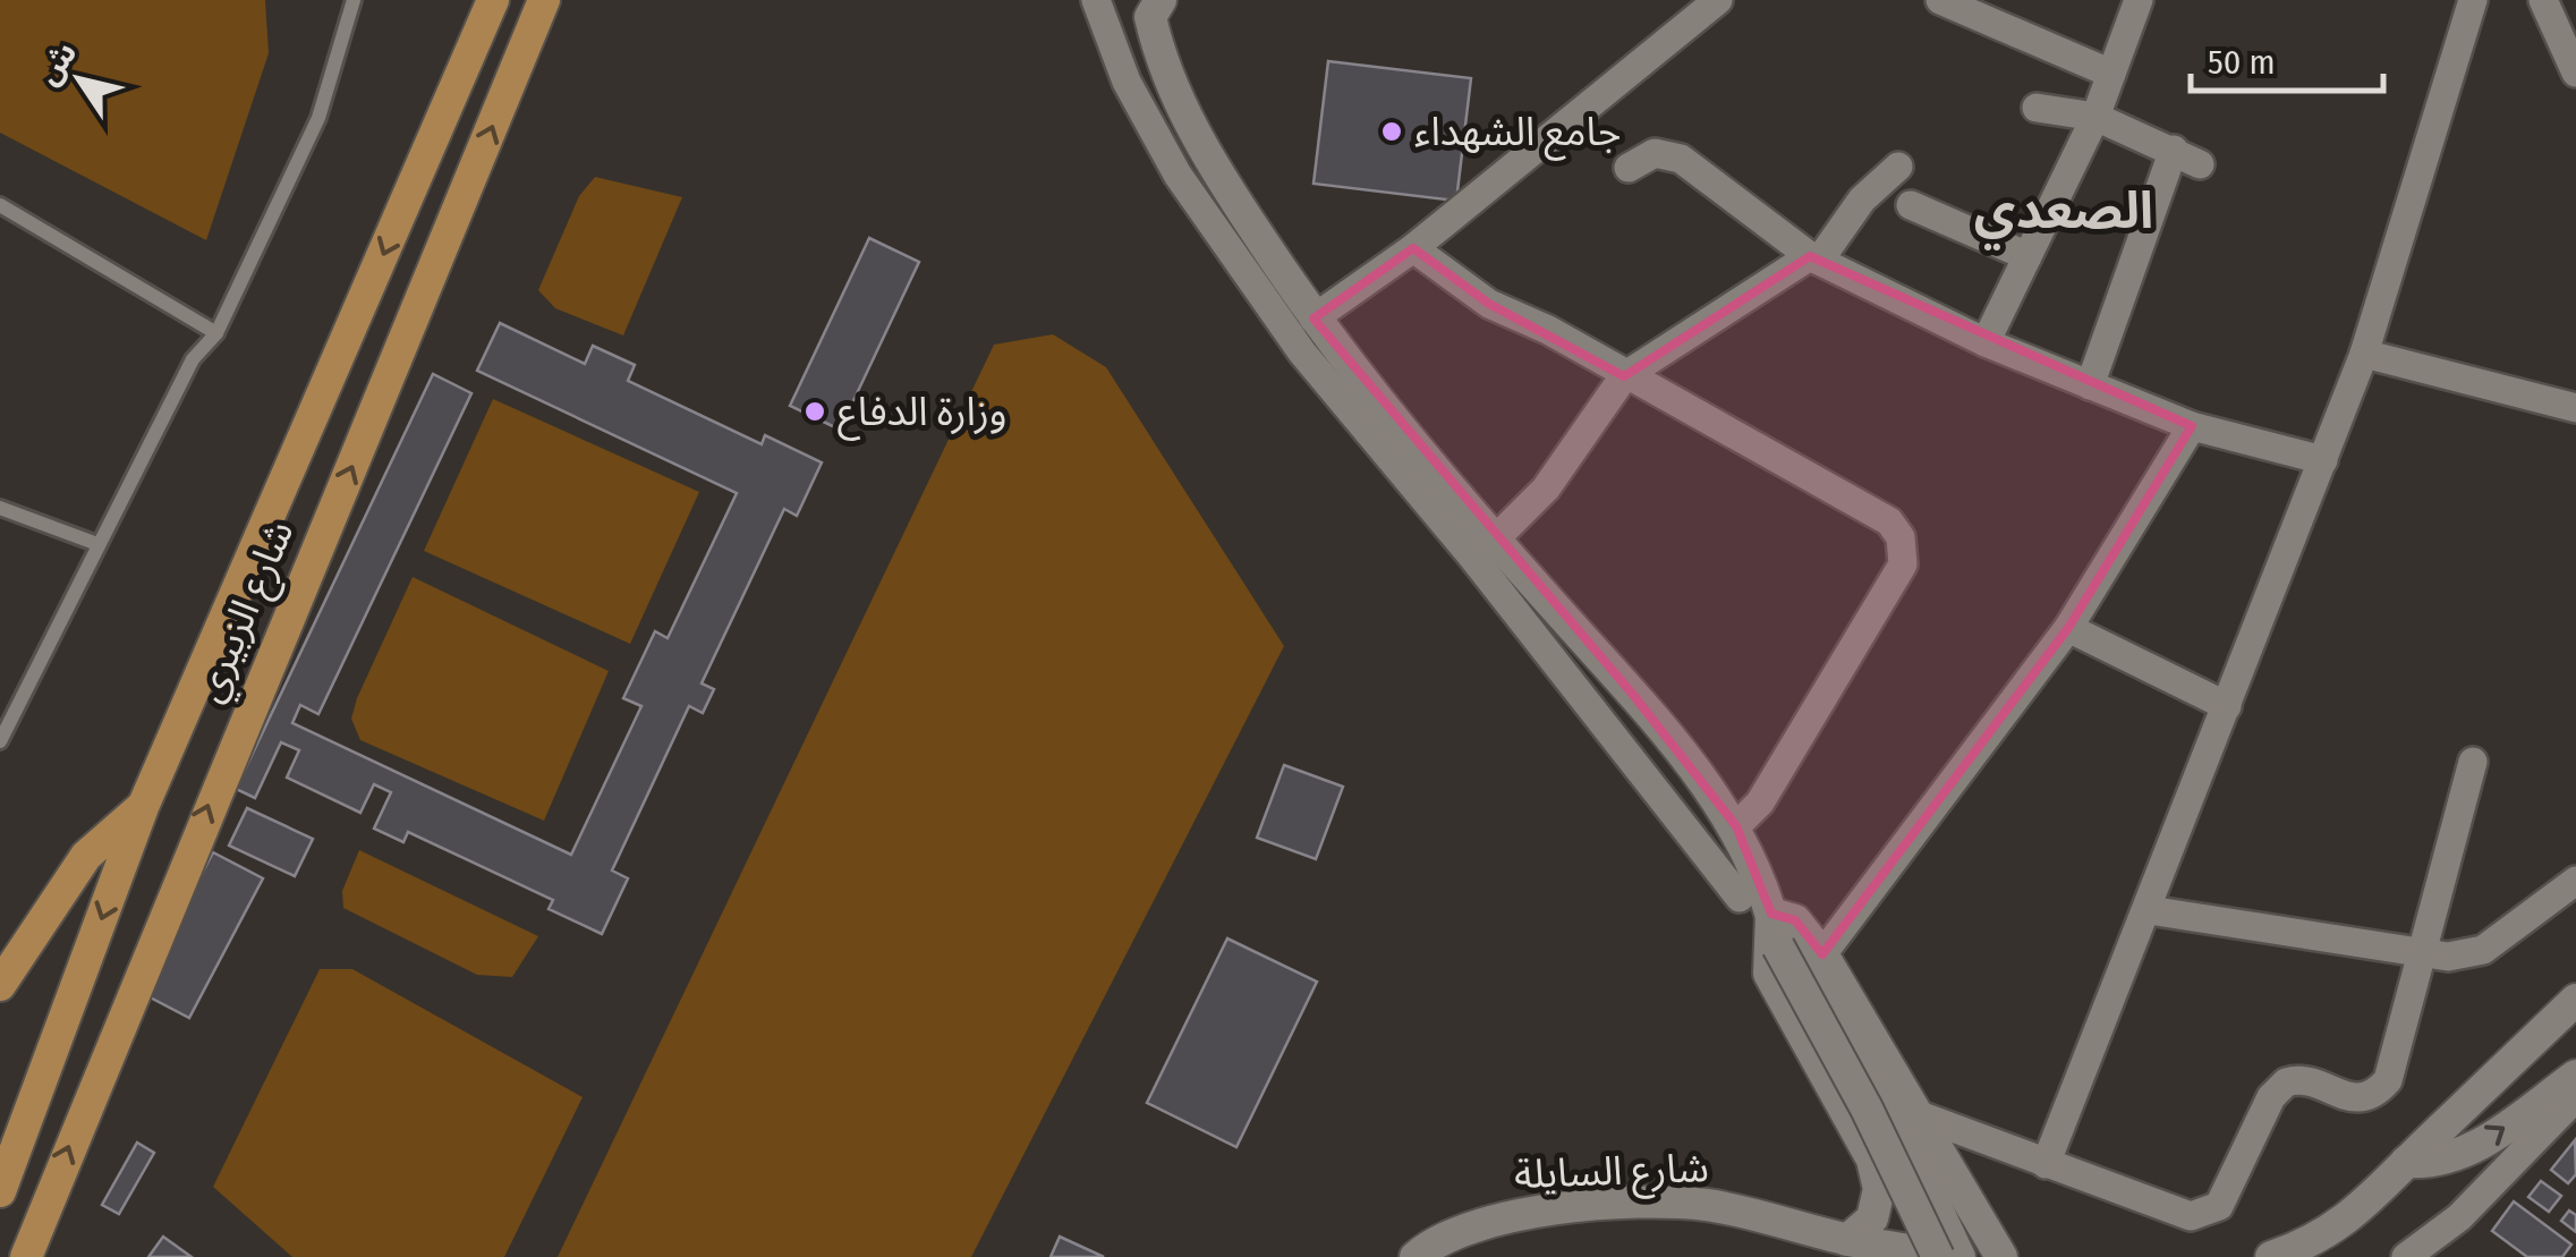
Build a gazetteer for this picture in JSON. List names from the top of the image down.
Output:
{
  "streets": {
    "main road": ["شارع الزبيري", "شارع السايلة"]
  },
  "districts": ["الصعدي"],
  "places": ["جامع الشهداء", "وزارة الدفاع"],
  "scale_bar": "50 m",
  "north": "top left"
}
